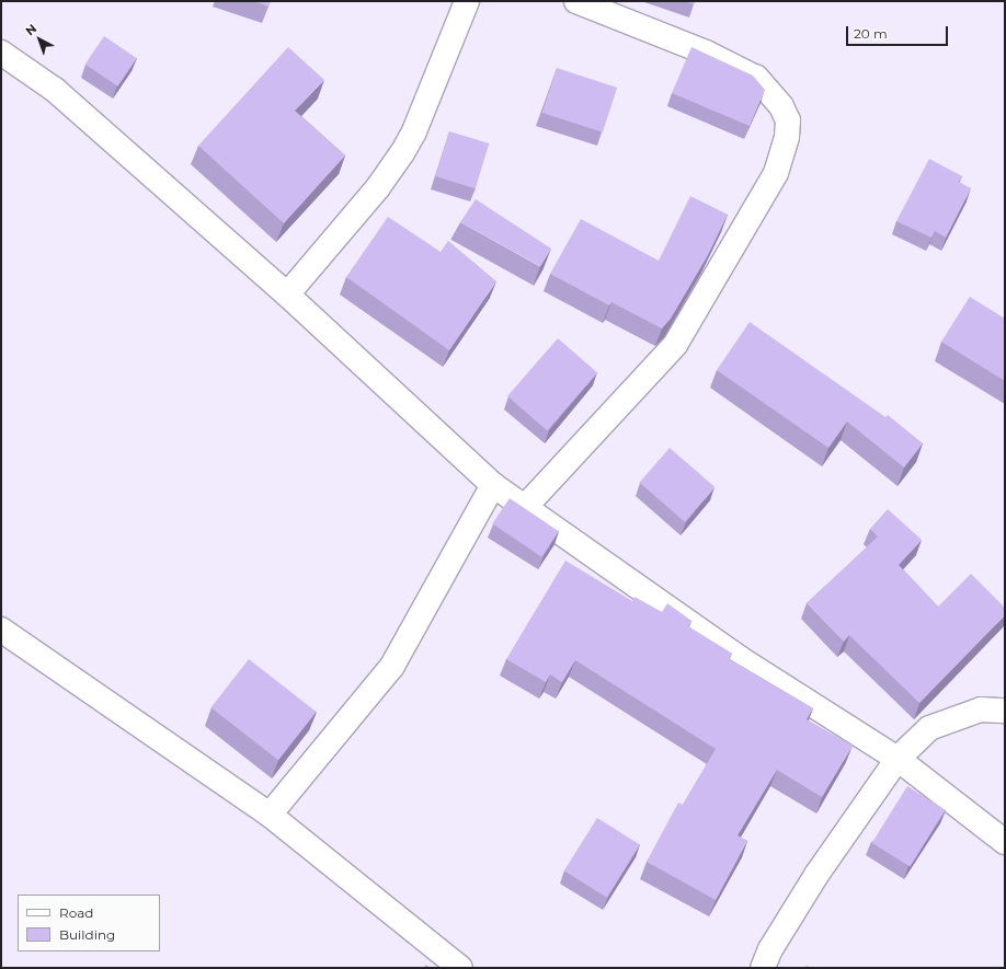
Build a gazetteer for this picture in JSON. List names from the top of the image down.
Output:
{
  "legend": ["Road", "Building"],
  "scale_bar": "20 m",
  "north": "top left"
}
